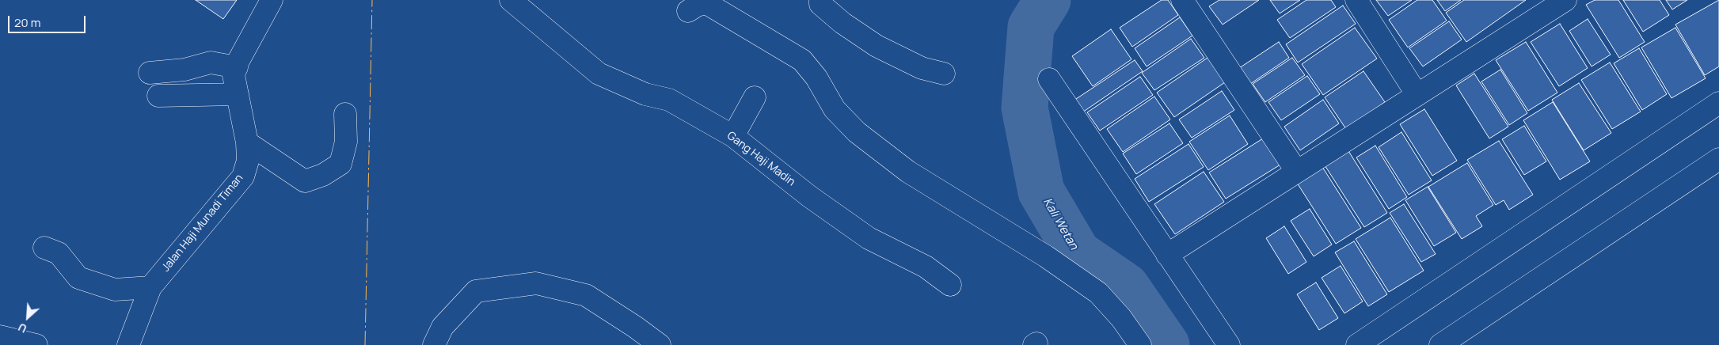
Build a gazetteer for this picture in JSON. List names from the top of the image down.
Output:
{
  "streets": {
    "street": ["Gang Haji Madin", "Jalan Haji Munadi Timan"]
  },
  "water": ["Kali Wetan"],
  "scale_bar": "20 m",
  "north": "bottom left"
}
